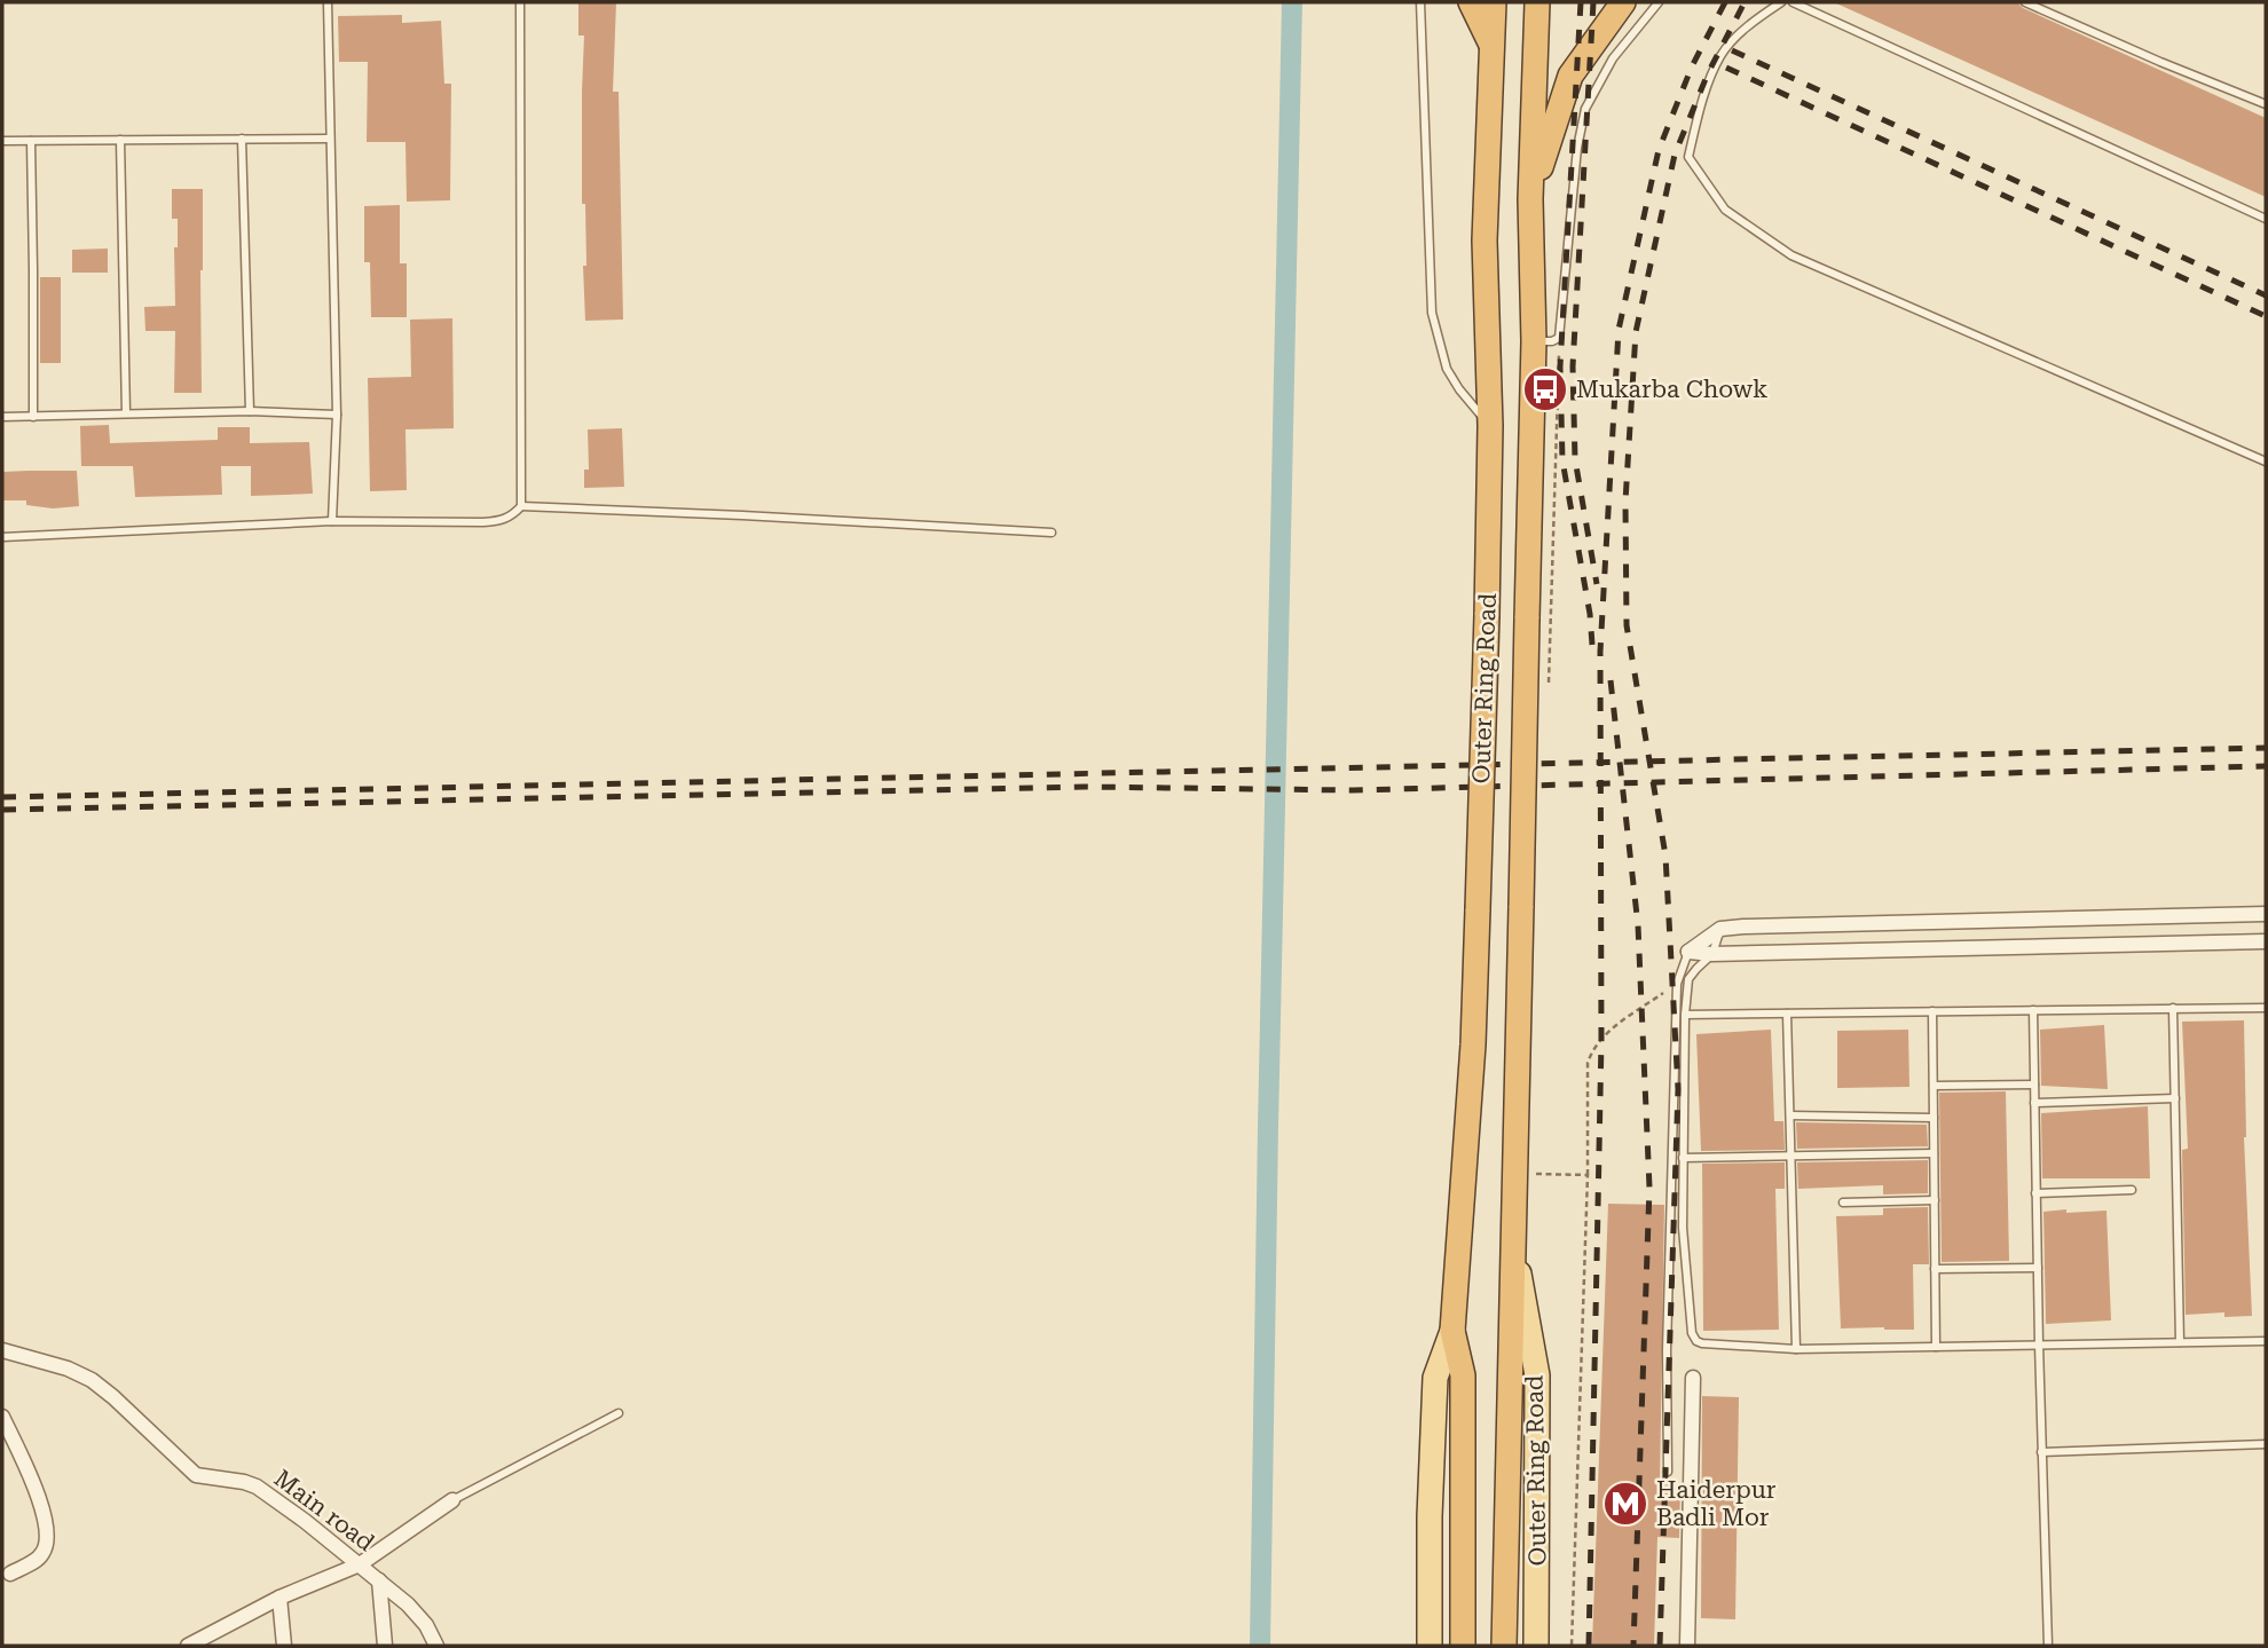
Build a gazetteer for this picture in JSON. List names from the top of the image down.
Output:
{
  "streets": {
    "highway": ["Outer Ring Road"],
    "street": ["Main road"]
  },
  "places": {
    "bus stop": ["Mukarba Chowk"],
    "metro station": ["Haiderpur Badli Mor"]
  }
}
